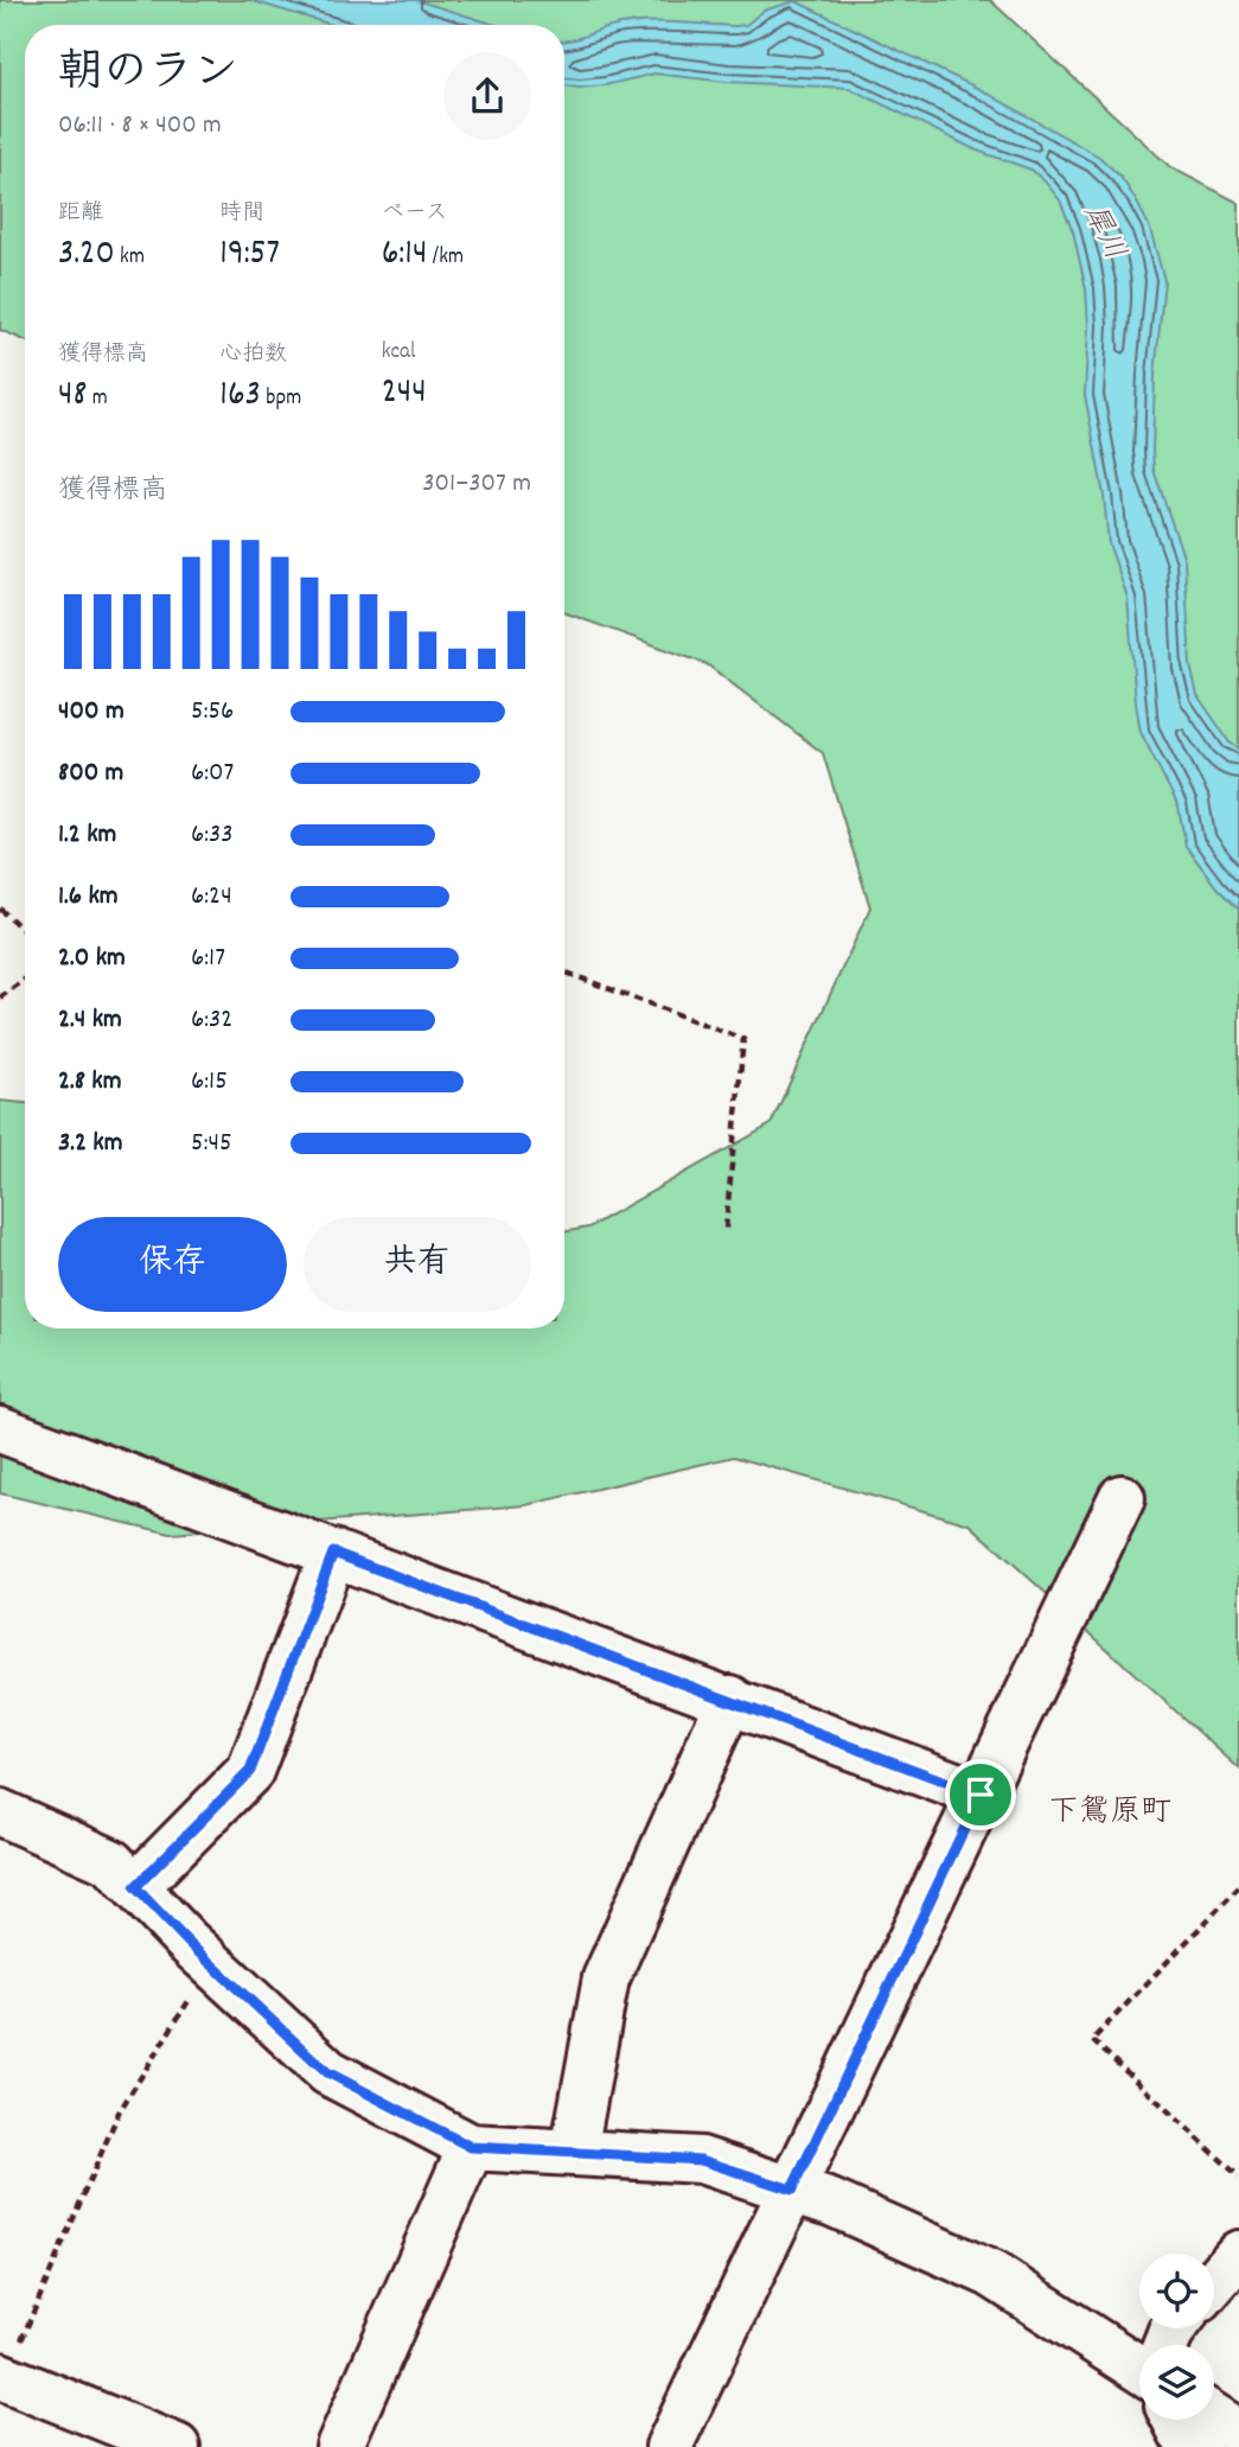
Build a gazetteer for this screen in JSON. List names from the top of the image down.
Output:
{
  "districts": ["下鴛原町"],
  "water": ["犀川"],
  "page": {
    "heading": ["朝のラン", "06:11 · 8 × 400 m"],
    "stats": [
      ["距離", "3.20 km"],
      ["時間", "19:57"],
      ["ペース", "6:14 /km"],
      ["獲得標高", "48 m"],
      ["心拍数", "163 bpm"],
      ["kcal", "244"]
    ],
    "chart": ["獲得標高", "301–307 m"],
    "list": [
      {
        "name": "400 m",
        "note": "5:56"
      },
      {
        "name": "800 m",
        "note": "6:07"
      },
      {
        "name": "1.2 km",
        "note": "6:33"
      },
      {
        "name": "1.6 km",
        "note": "6:24"
      },
      {
        "name": "2.0 km",
        "note": "6:17"
      },
      {
        "name": "2.4 km",
        "note": "6:32"
      },
      {
        "name": "2.8 km",
        "note": "6:15"
      },
      {
        "name": "3.2 km",
        "note": "5:45"
      }
    ],
    "buttons": ["保存", "共有"]
  }
}
